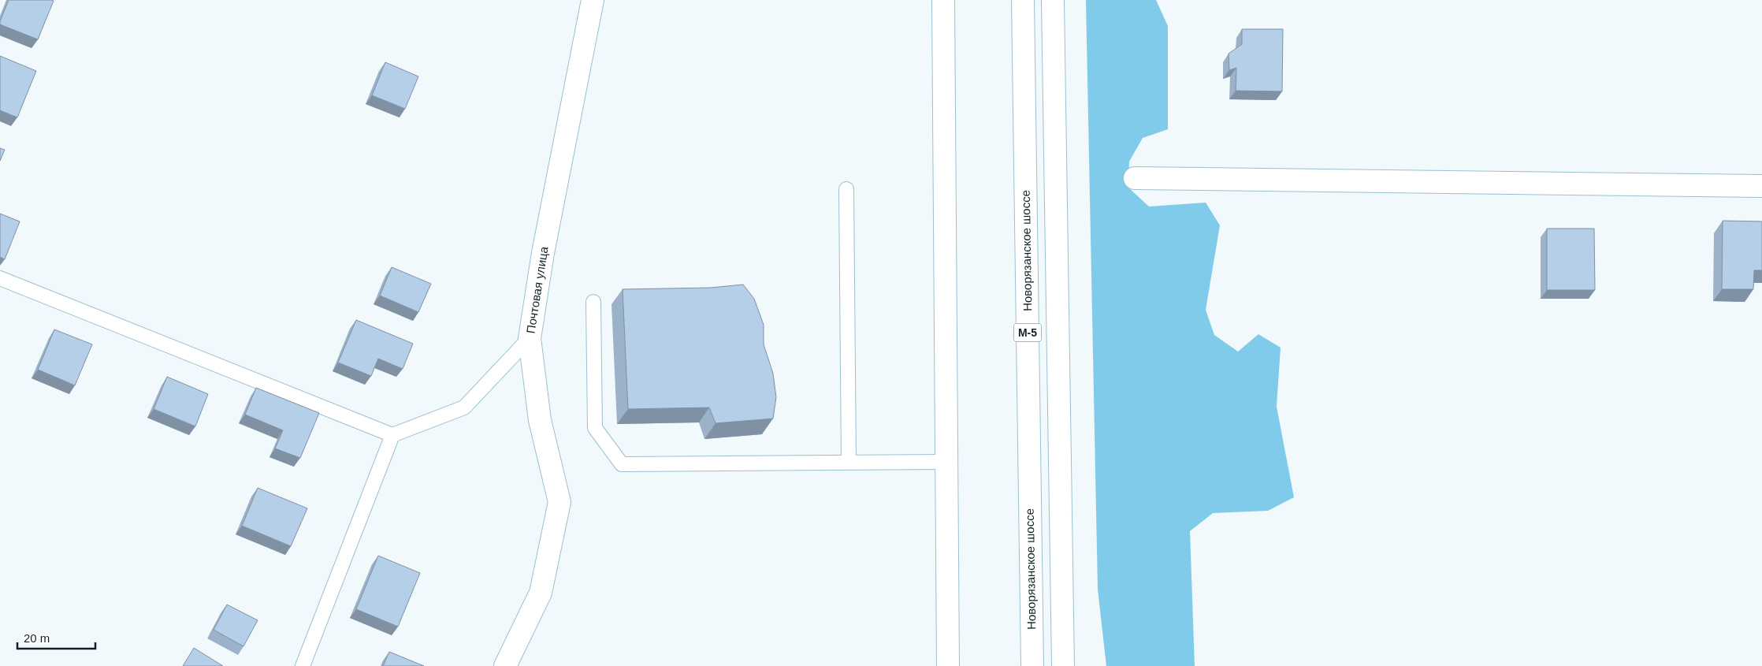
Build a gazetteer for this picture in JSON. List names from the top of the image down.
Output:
{
  "streets": {
    "main road": ["Новорязанское шоссе", "Почтовая улица", "М-5"]
  },
  "scale_bar": "20 m"
}
